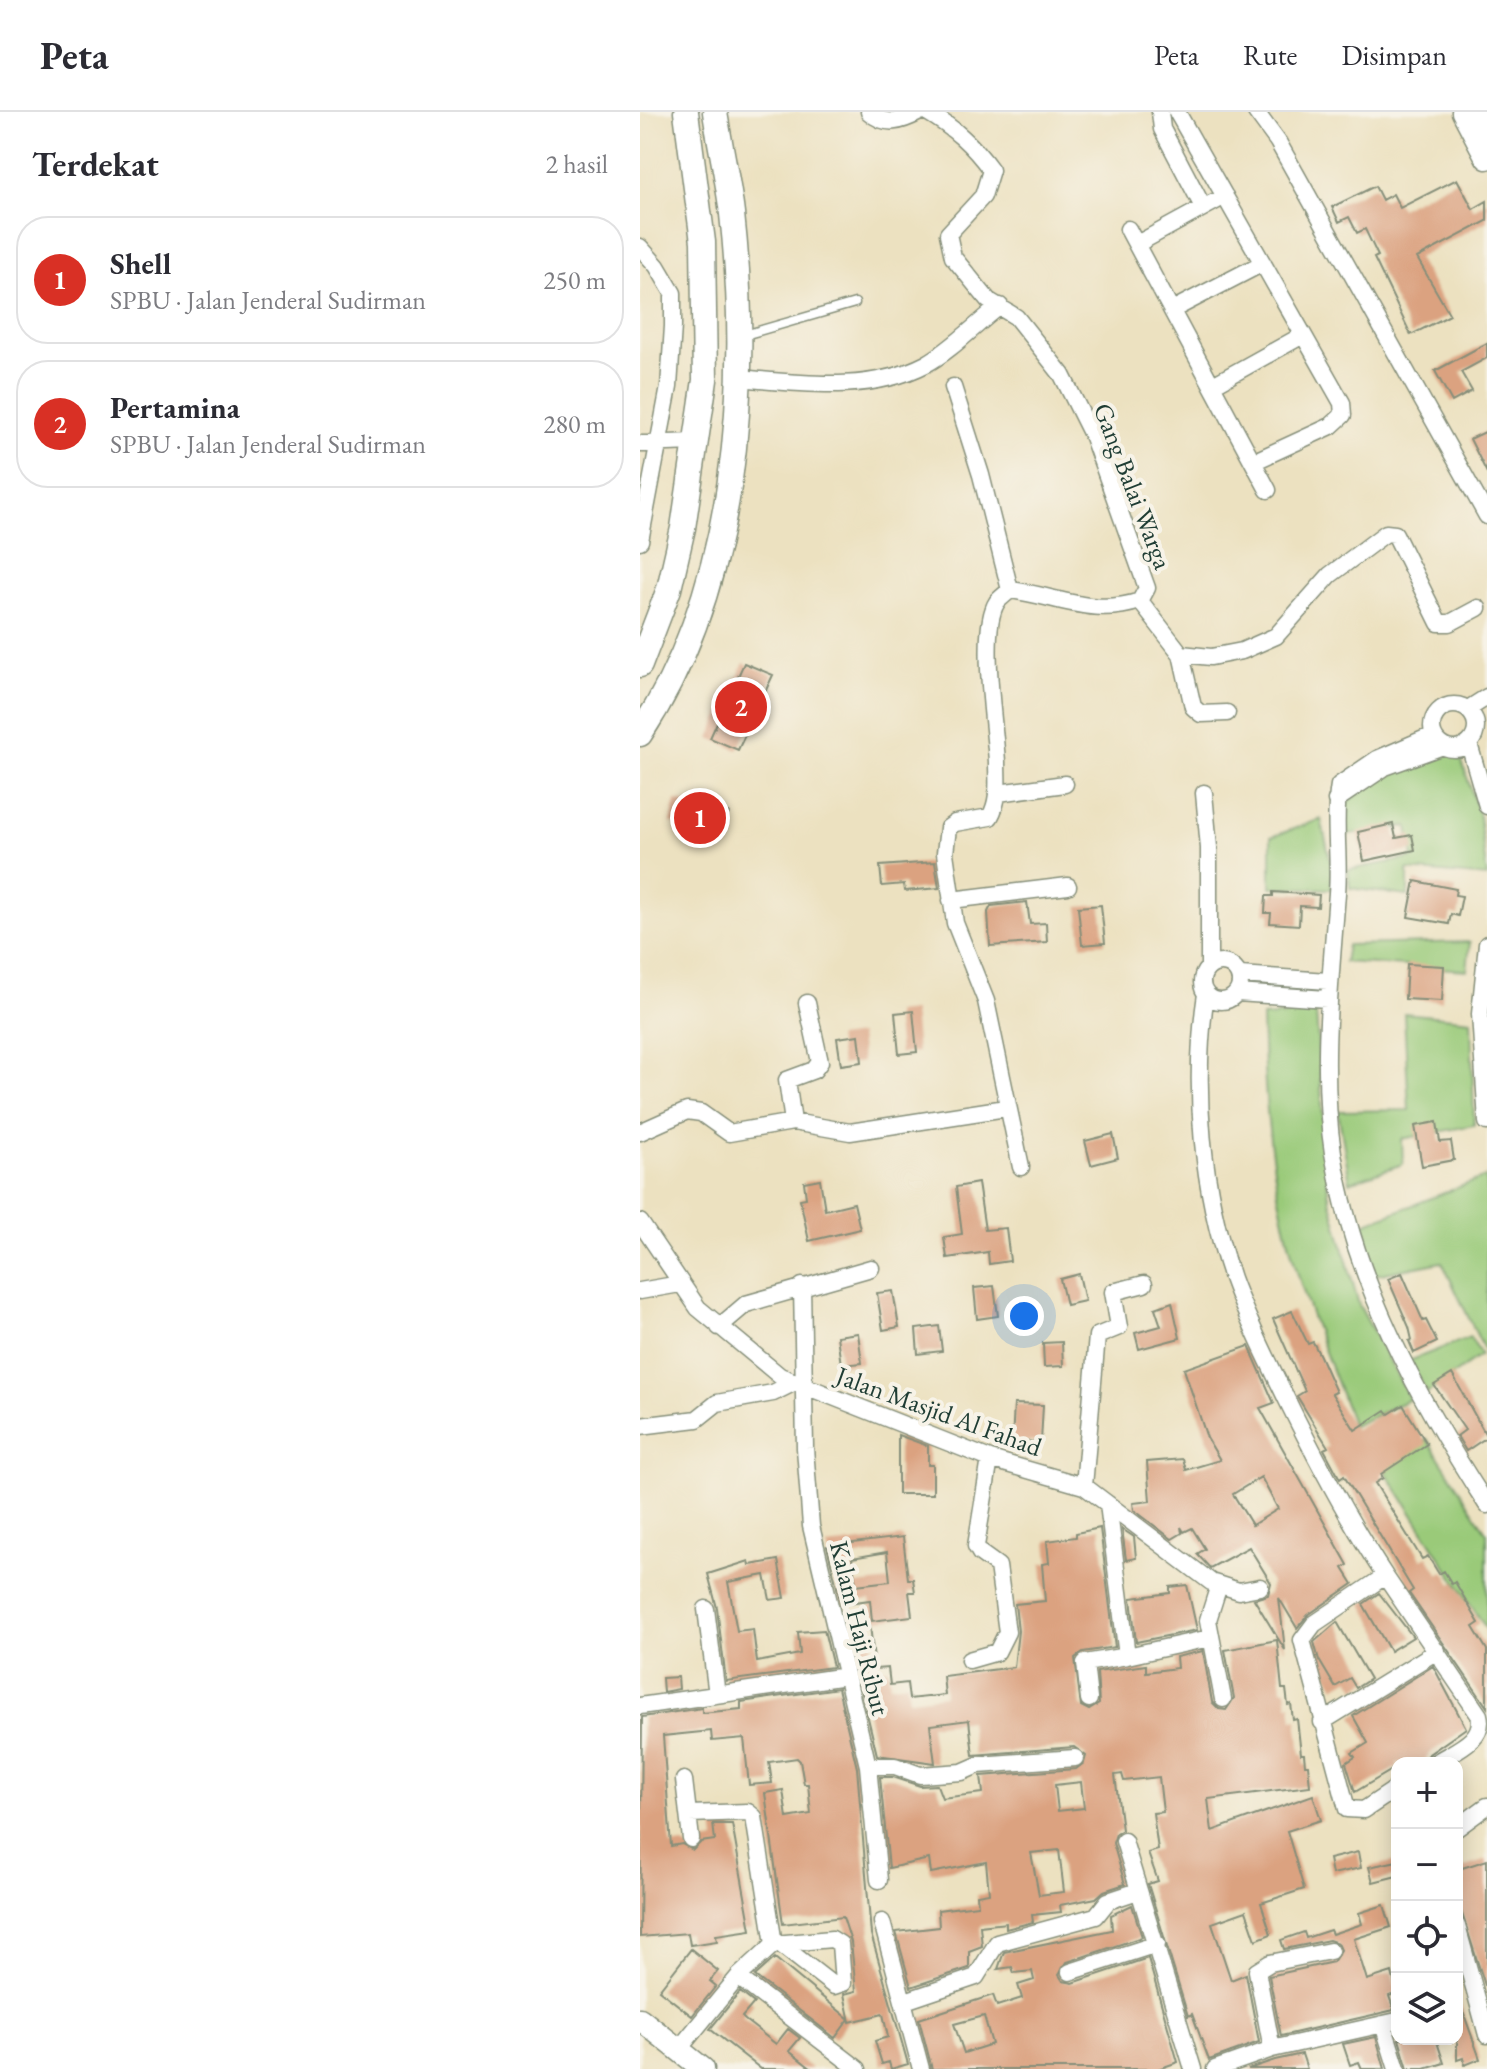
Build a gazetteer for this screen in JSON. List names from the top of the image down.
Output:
{
  "streets": {
    "street": ["Gang Balai Warga", "Jalan Masjid Al Fahad", "Kalam Haji Ribut"]
  },
  "crossings": [
    ["Jalan Masjid Al Fahad", "Kalam Haji Ribut"]
  ],
  "page": {
    "header": "Peta",
    "nav": ["Peta", "Rute", "Disimpan"],
    "heading": ["Terdekat", "2 hasil"],
    "list": [
      {
        "mark": "1",
        "name": "Shell",
        "note": "SPBU · Jalan Jenderal Sudirman",
        "value": "250 m"
      },
      {
        "mark": "2",
        "name": "Pertamina",
        "note": "SPBU · Jalan Jenderal Sudirman",
        "value": "280 m"
      }
    ],
    "pins": ["2", "1"],
    "map_buttons": ["+", "−"]
  }
}
